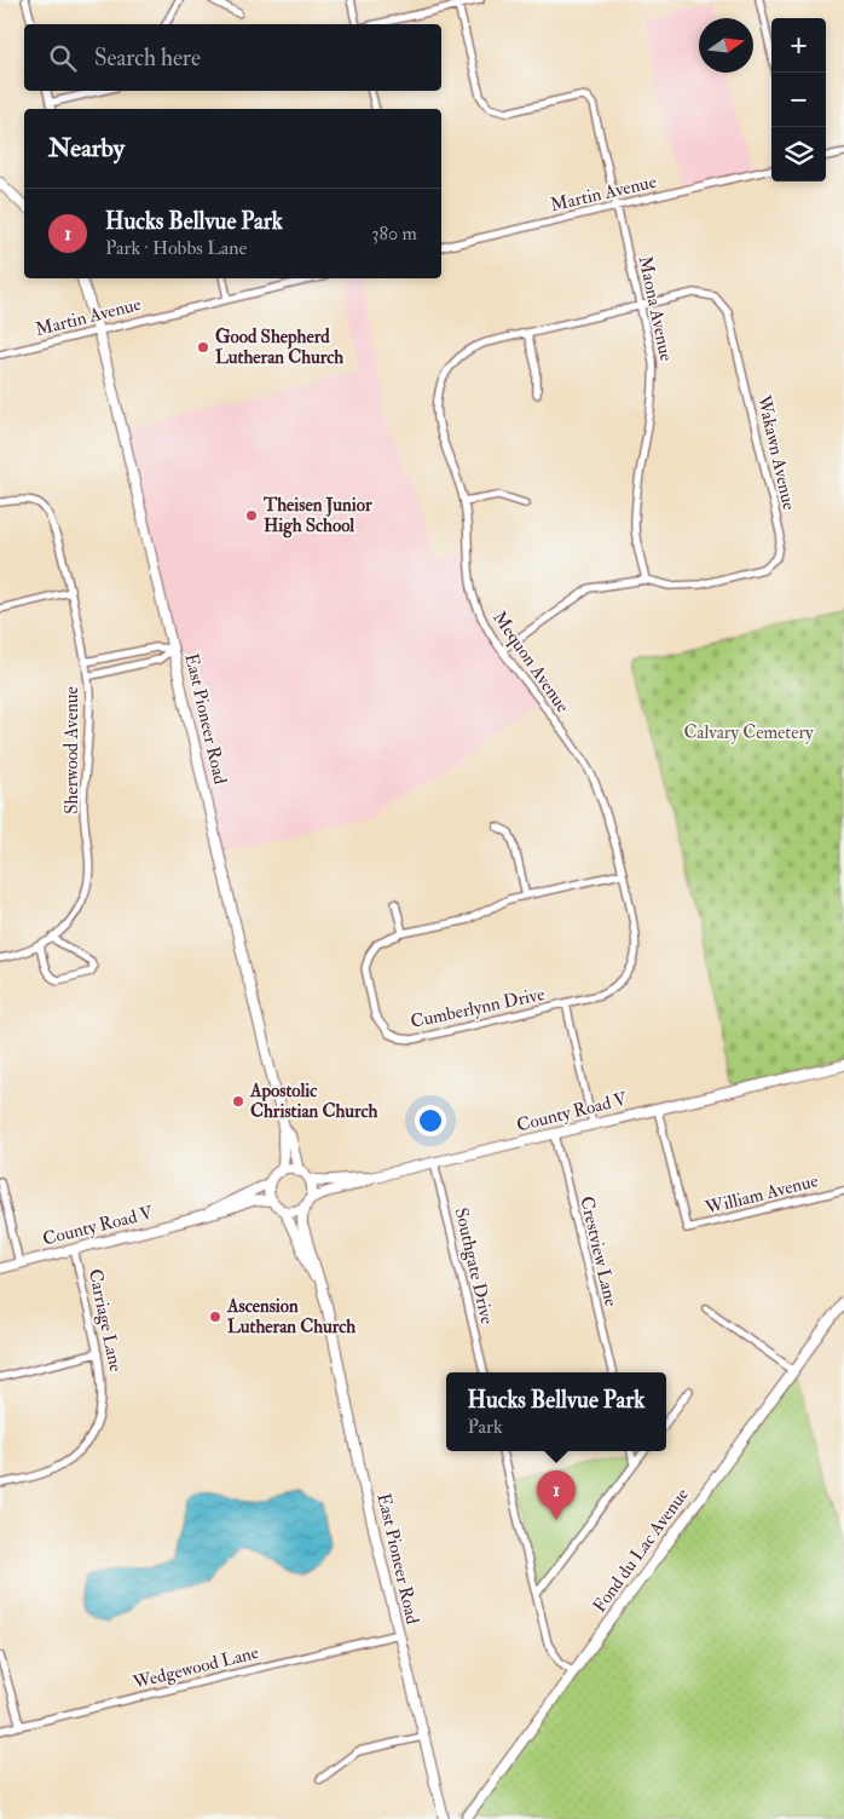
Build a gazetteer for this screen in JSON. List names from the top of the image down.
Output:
{
  "streets": {
    "main road": ["East Pioneer Road", "County Road V", "Fond du Lac Avenue"],
    "street": [
      "Martin Avenue",
      "Maona Avenue",
      "Wakawn Avenue",
      "Mequon Avenue",
      "Sherwood Avenue",
      "Cumberlynn Drive",
      "William Avenue",
      "Crestview Lane",
      "Southgate Drive",
      "Carriage Lane",
      "Wedgewood Lane"
    ]
  },
  "crossings": [
    ["Martin Avenue", "Maona Avenue"],
    ["Martin Avenue", "East Pioneer Road"],
    ["Maona Avenue", "Wakawn Avenue"],
    ["Maona Avenue", "Mequon Avenue"],
    ["Wakawn Avenue", "Mequon Avenue"],
    ["Mequon Avenue", "Cumberlynn Drive"],
    ["East Pioneer Road", "County Road V"],
    ["East Pioneer Road", "Wedgewood Lane"],
    ["County Road V", "William Avenue"],
    ["County Road V", "Crestview Lane"],
    ["County Road V", "Southgate Drive"],
    ["County Road V", "Carriage Lane"]
  ],
  "parks": ["Calvary Cemetery"],
  "places": [
    "Good Shepherd Lutheran Church",
    "Theisen Junior High School",
    "Apostolic Christian Church",
    "Ascension Lutheran Church"
  ],
  "north": "right",
  "page": {
    "map_buttons": ["+", "−"],
    "search": "Search here",
    "heading": "Nearby",
    "list": [
      {
        "mark": "1",
        "name": "Hucks Bellvue Park",
        "note": "Park · Hobbs Lane",
        "value": "380 m"
      }
    ],
    "popup": ["Hucks Bellvue Park", "Park"],
    "pins": "1"
  }
}
